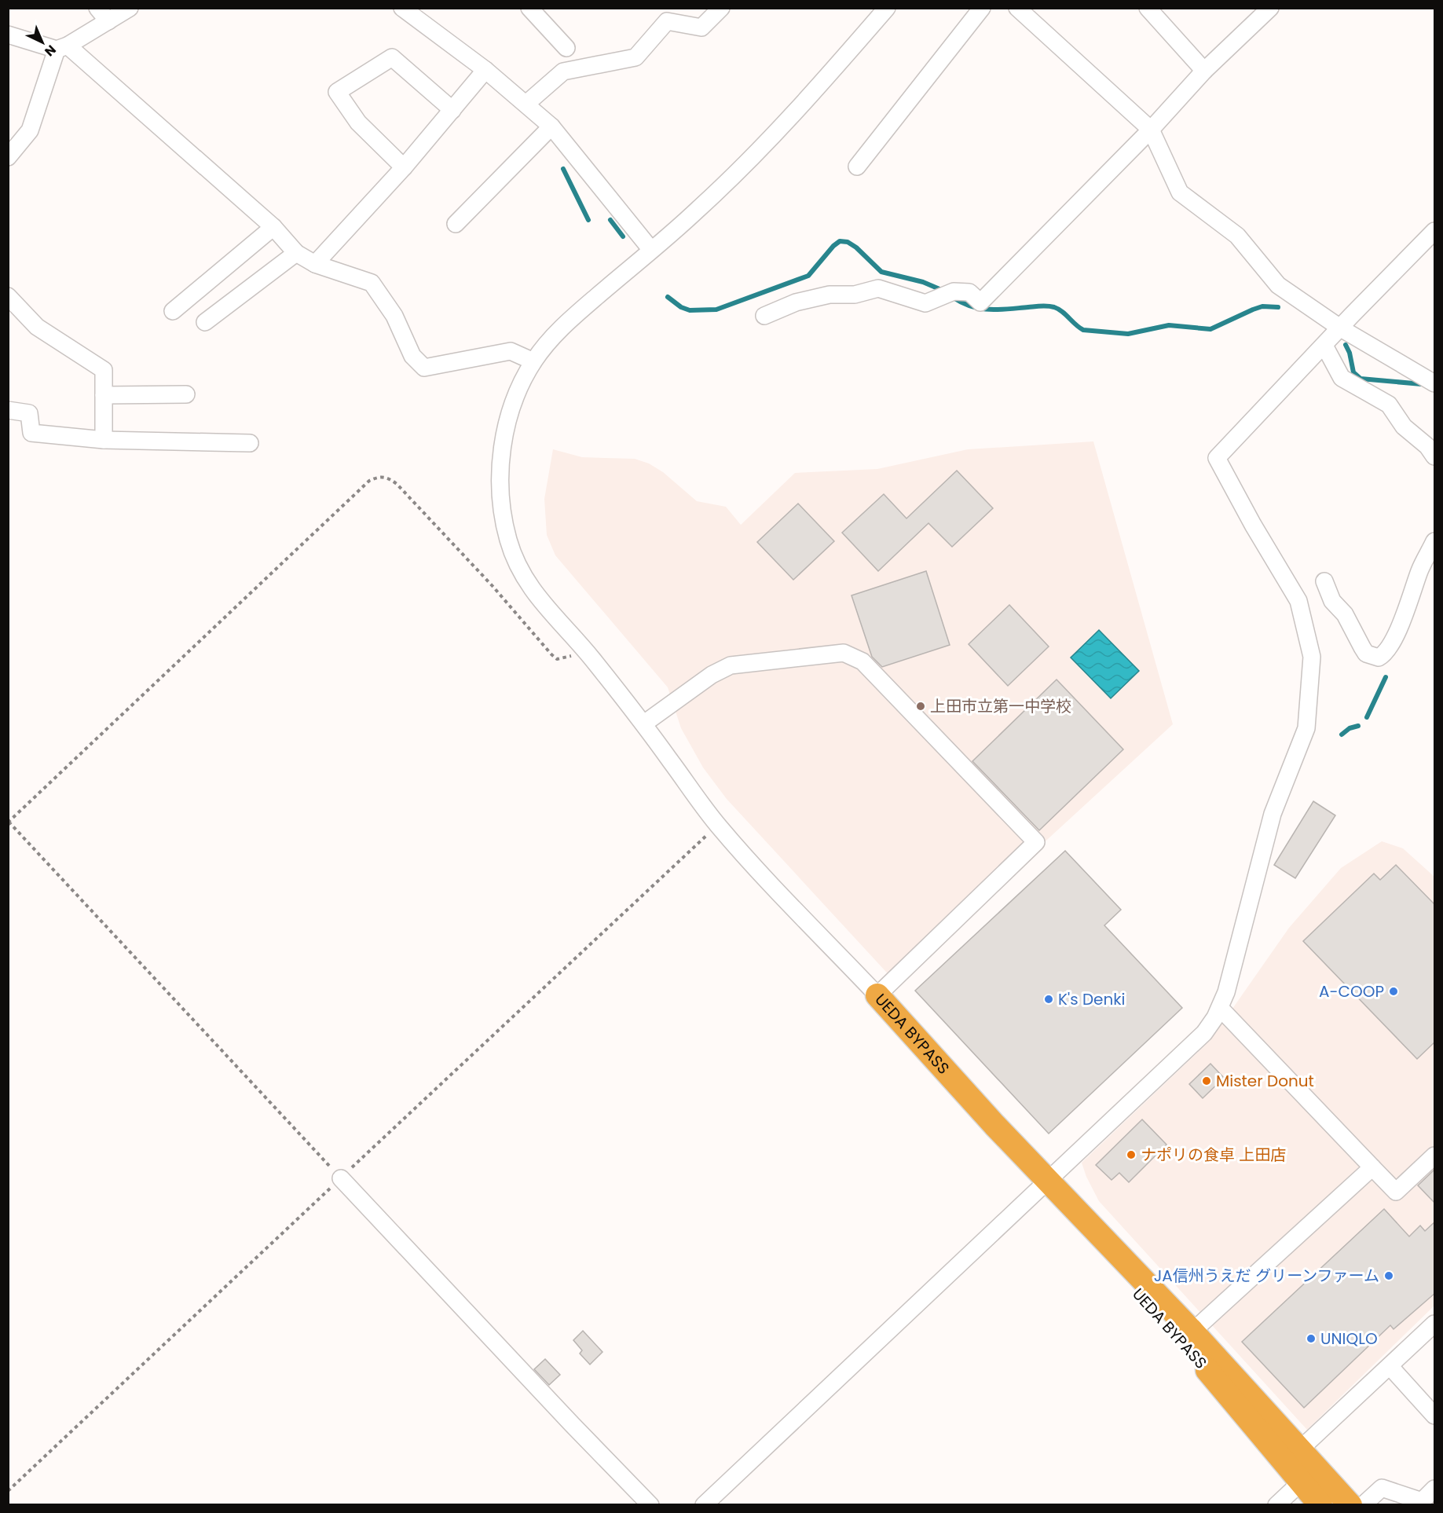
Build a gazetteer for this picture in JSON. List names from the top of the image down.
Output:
{
  "streets": {
    "highway": ["UEDA BYPASS"]
  },
  "places": [
    "上田市立第一中学校",
    "A-COOP",
    "K's Denki",
    "Mister Donut",
    "ナポリの食卓 上田店",
    "JA信州うえだ グリーンファーム",
    "UNIQLO"
  ],
  "north": "bottom right"
}
